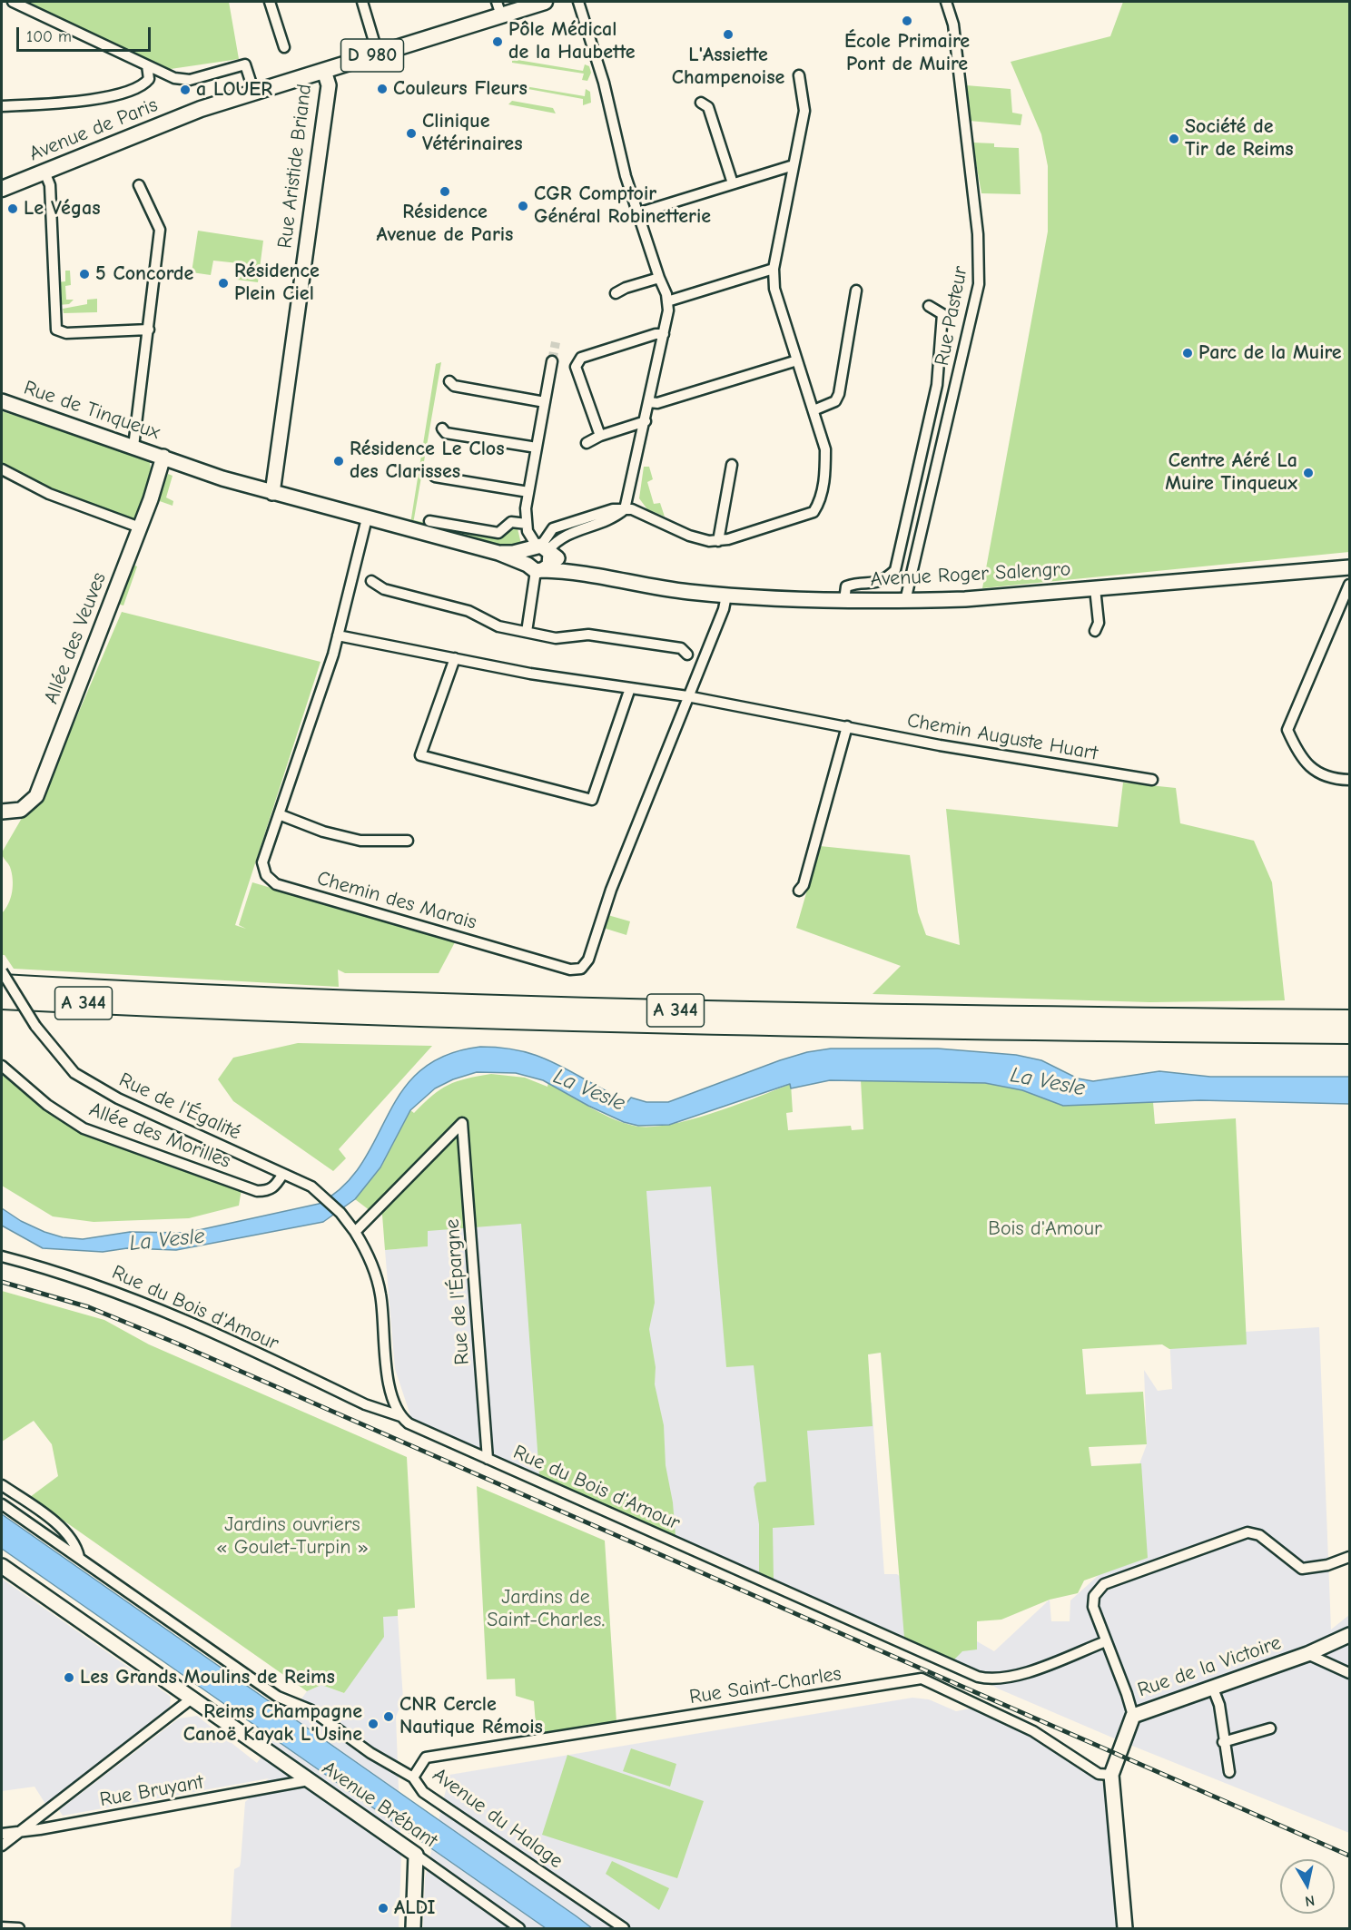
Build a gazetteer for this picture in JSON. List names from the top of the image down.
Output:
{
  "streets": {
    "highway": ["A 344"],
    "main road": ["D 980", "Avenue de Paris"],
    "street": [
      "Rue Aristide Briand",
      "Rue Pasteur",
      "Rue de Tinqueux",
      "Avenue Roger Salengro",
      "Allée des Veuves",
      "Chemin Auguste Huart",
      "Chemin des Marais",
      "Rue de l'Égalité",
      "Allée des Morilles",
      "Rue de l'Épargne",
      "Rue du Bois d'Amour",
      "Rue de la Victoire",
      "Rue Saint-Charles",
      "Rue Bruyant",
      "Avenue Brébant",
      "Avenue du Halage"
    ]
  },
  "crossings": [
    ["D 980", "Avenue de Paris"],
    ["D 980", "Rue Aristide Briand"],
    ["Rue Aristide Briand", "Avenue Roger Salengro"],
    ["Rue Pasteur", "Avenue Roger Salengro"],
    ["Rue de Tinqueux", "Avenue Roger Salengro"],
    ["Rue de Tinqueux", "Allée des Veuves"],
    ["Avenue Roger Salengro", "Allée des Veuves"],
    ["Avenue Roger Salengro", "Chemin des Marais"],
    ["Chemin Auguste Huart", "Chemin des Marais"],
    ["Rue de l'Égalité", "Allée des Morilles"],
    ["Rue de l'Égalité", "Rue de l'Épargne"],
    ["Rue de l'Épargne", "Rue du Bois d'Amour"],
    ["Rue de la Victoire", "Rue Saint-Charles"],
    ["Rue Saint-Charles", "Avenue du Halage"],
    ["Rue Bruyant", "Avenue Brébant"]
  ],
  "water": ["La Vesle"],
  "parks": ["Bois d'Amour", "Jardins ouvriers « Goulet-Turpin »", "Jardins de Saint-Charles."],
  "places": [
    "École Primaire Pont de Muire",
    "L'Assiette Champenoise",
    "Pôle Médical de la Haubette",
    "Couleurs Fleurs",
    "a LOUER",
    "Clinique Vétérinaires",
    "Société de Tir de Reims",
    "Résidence Avenue de Paris",
    "CGR Comptoir Général Robinetterie",
    "Le Végas",
    "5 Concorde",
    "Résidence Plein Ciel",
    "Parc de la Muire",
    "Résidence Le Clos des Clarisses",
    "Centre Aéré La Muire Tinqueux",
    "Les Grands Moulins de Reims",
    "CNR Cercle Nautique Rémois",
    "Reims Champagne Canoë Kayak L'Usine",
    "ALDI"
  ],
  "scale_bar": "100 m",
  "north": "bottom"
}
